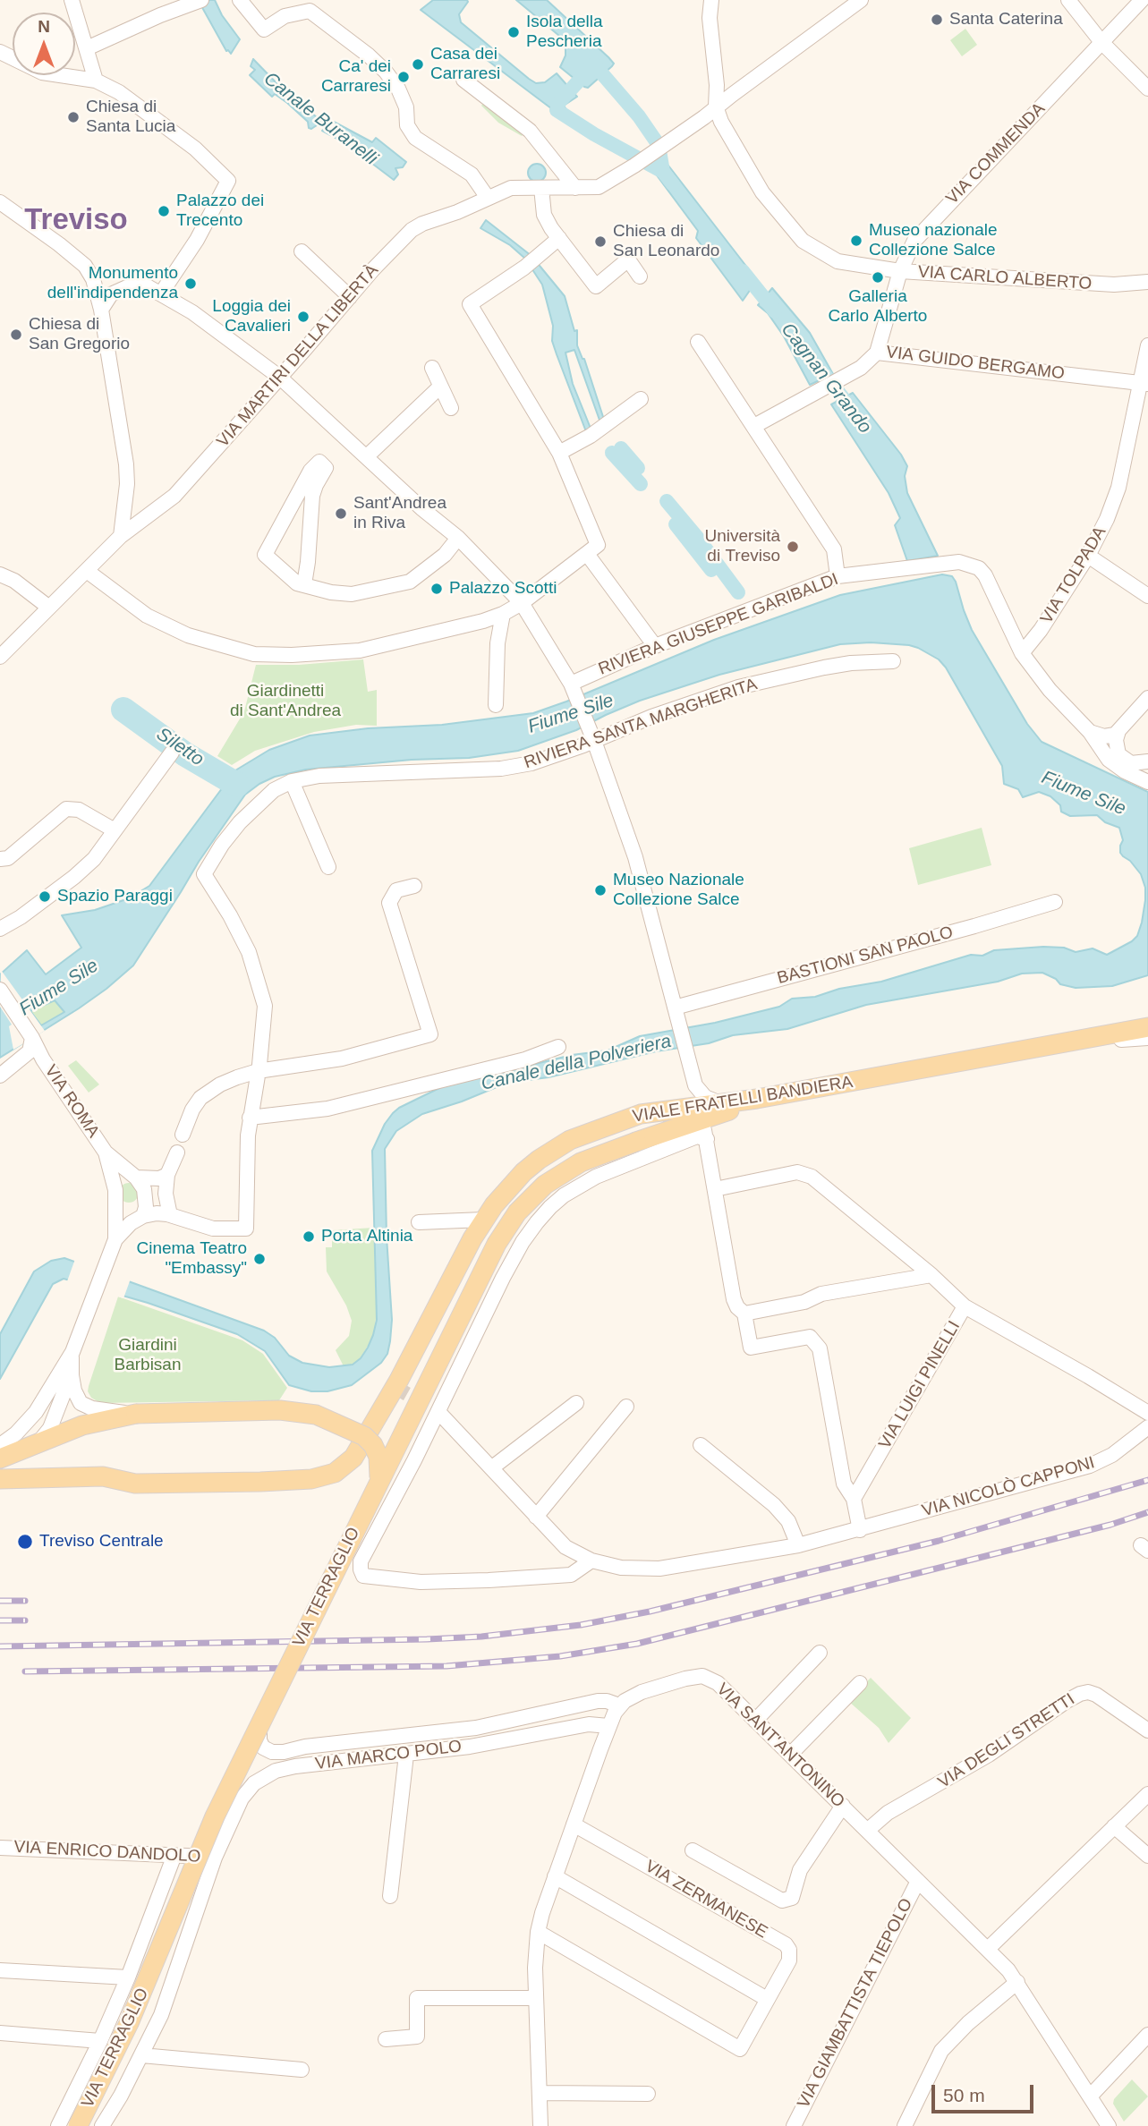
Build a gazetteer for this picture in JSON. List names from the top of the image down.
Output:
{
  "streets": {
    "main road": ["VIALE FRATELLI BANDIERA", "VIA TERRAGLIO"],
    "street": [
      "VIA COMMENDA",
      "VIA CARLO ALBERTO",
      "VIA MARTIRI DELLA LIBERTÀ",
      "VIA GUIDO BERGAMO",
      "VIA TOLPADA",
      "RIVIERA GIUSEPPE GARIBALDI",
      "RIVIERA SANTA MARGHERITA",
      "BASTIONI SAN PAOLO",
      "VIA ROMA",
      "VIA LUIGI PINELLI",
      "VIA NICOLÒ CAPPONI",
      "VIA DEGLI STRETTI",
      "VIA SANT'ANTONINO",
      "VIA MARCO POLO",
      "VIA ENRICO DANDOLO",
      "VIA ZERMANESE",
      "VIA GIAMBATTISTA TIEPOLO"
    ]
  },
  "crossings": [
    ["VIA COMMENDA", "VIA CARLO ALBERTO"],
    ["VIA COMMENDA", "VIA GUIDO BERGAMO"],
    ["VIA CARLO ALBERTO", "VIA MARTIRI DELLA LIBERTÀ"],
    ["VIA GUIDO BERGAMO", "VIA TOLPADA"],
    ["VIA TOLPADA", "RIVIERA GIUSEPPE GARIBALDI"],
    ["VIALE FRATELLI BANDIERA", "VIA TERRAGLIO"],
    ["VIA TERRAGLIO", "VIA MARCO POLO"],
    ["VIA TERRAGLIO", "VIA ENRICO DANDOLO"],
    ["VIA DEGLI STRETTI", "VIA SANT'ANTONINO"],
    ["VIA SANT'ANTONINO", "VIA GIAMBATTISTA TIEPOLO"],
    ["VIA MARCO POLO", "VIA ENRICO DANDOLO"]
  ],
  "districts": ["Treviso"],
  "water": [
    "Canale Buranelli",
    "Cagnan Grando",
    "Fiume Sile",
    "Siletto",
    "Canale della Polveriera"
  ],
  "parks": ["Giardinetti di Sant'Andrea", "Giardini Barbisan"],
  "places": [
    "Santa Caterina",
    "Isola della Pescheria",
    "Casa dei Carraresi",
    "Ca' dei Carraresi",
    "Chiesa di Santa Lucia",
    "Palazzo dei Trecento",
    "Museo nazionale Collezione Salce",
    "Chiesa di San Leonardo",
    "Galleria Carlo Alberto",
    "Monumento dell'indipendenza",
    "Loggia dei Cavalieri",
    "Chiesa di San Gregorio",
    "Sant'Andrea in Riva",
    "Università di Treviso",
    "Palazzo Scotti",
    "Museo Nazionale Collezione Salce",
    "Spazio Paraggi",
    "Porta Altinia",
    "Cinema Teatro \"Embassy\"",
    "Treviso Centrale"
  ],
  "scale_bar": "50 m",
  "north": "top"
}
